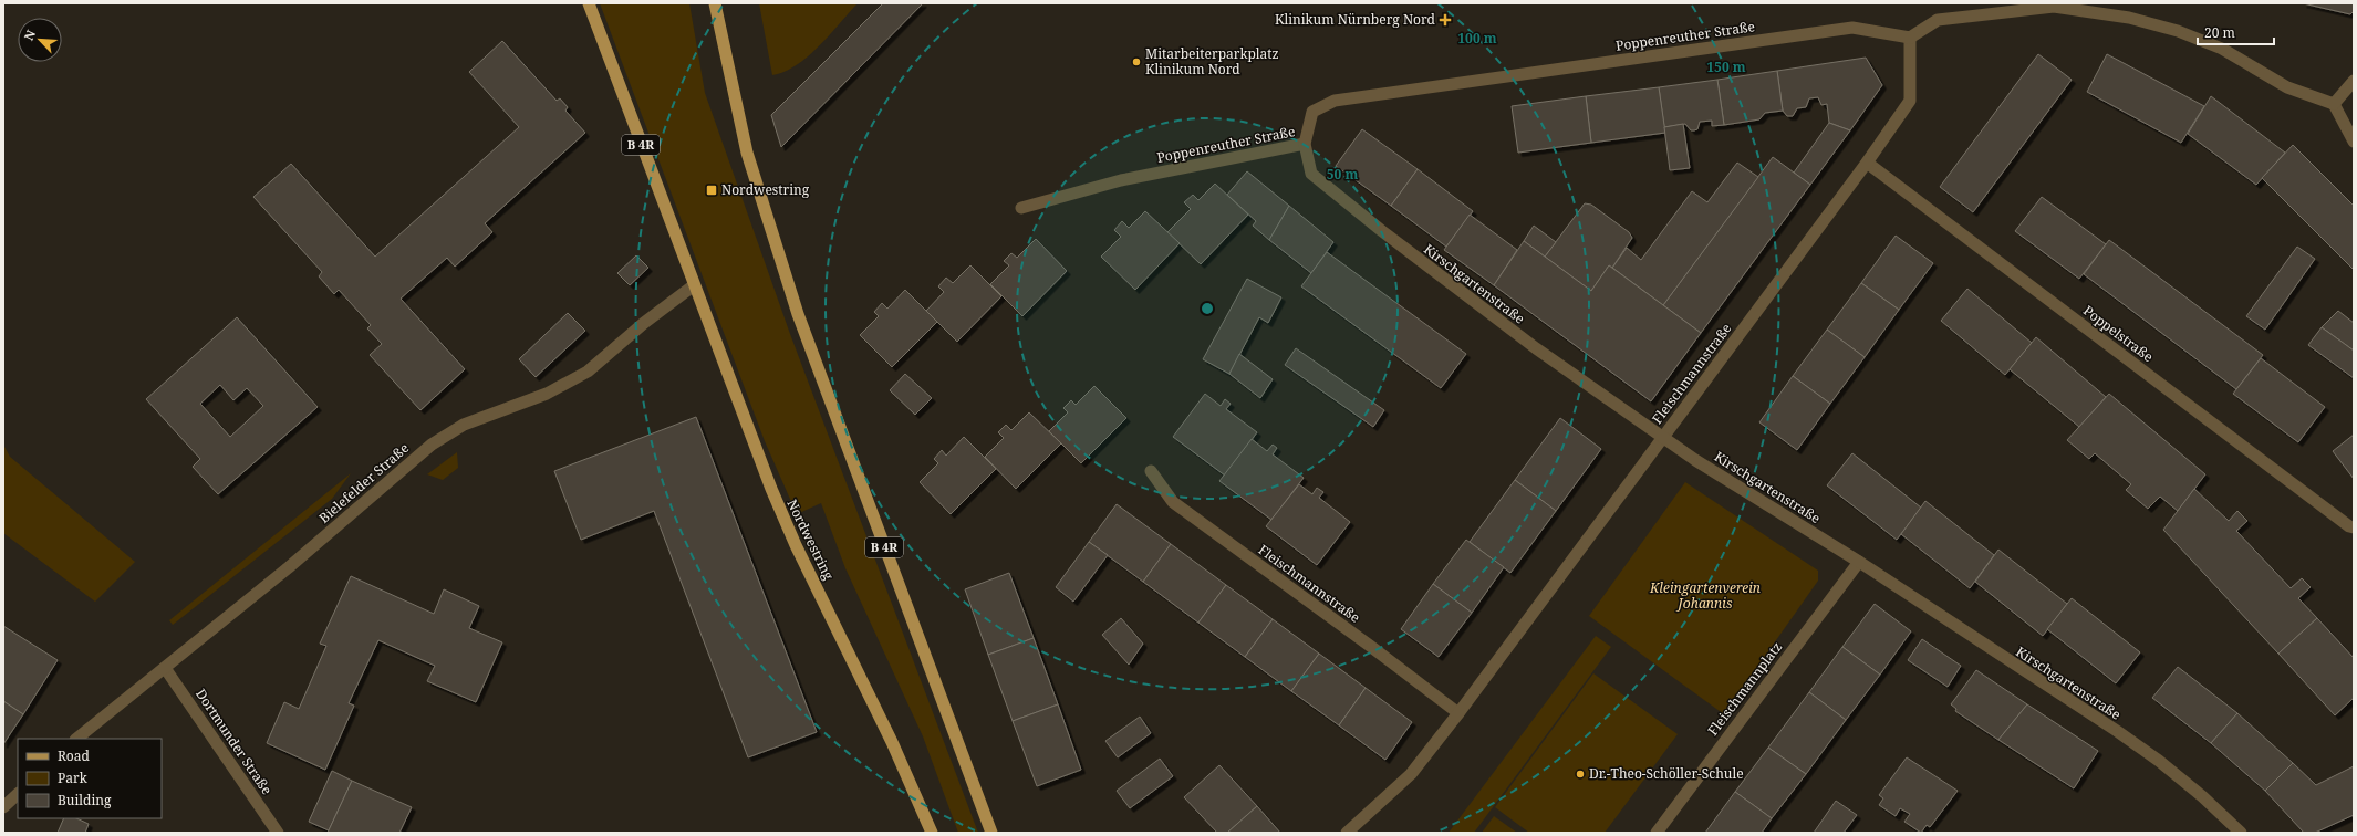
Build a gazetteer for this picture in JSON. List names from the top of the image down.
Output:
{
  "streets": {
    "main road": ["B 4R", "Nordwestring"],
    "street": [
      "Poppenreuther Straße",
      "Kirschgartenstraße",
      "Poppelstraße",
      "Fleischmannstraße",
      "Bielefelder Straße",
      "Fleischmannplatz",
      "Dortmunder Straße"
    ]
  },
  "crossings": [
    ["Poppenreuther Straße", "Kirschgartenstraße"],
    ["Poppenreuther Straße", "Fleischmannstraße"],
    ["Kirschgartenstraße", "Fleischmannstraße"],
    ["Kirschgartenstraße", "Fleischmannplatz"],
    ["Poppelstraße", "Fleischmannstraße"],
    ["Bielefelder Straße", "Nordwestring"],
    ["Bielefelder Straße", "Dortmunder Straße"]
  ],
  "parks": ["Kleingartenverein Johannis"],
  "places": {
    "health": ["Klinikum Nürnberg Nord"],
    "other": ["Mitarbeiterparkplatz Klinikum Nord", "Dr.-Theo-Schöller-Schule"],
    "transit": ["Nordwestring"]
  },
  "legend": ["Road", "Park", "Building"],
  "scale_bar": "20 m",
  "north": "top left",
  "rings": ["100 m", "150 m", "50 m"]
}
